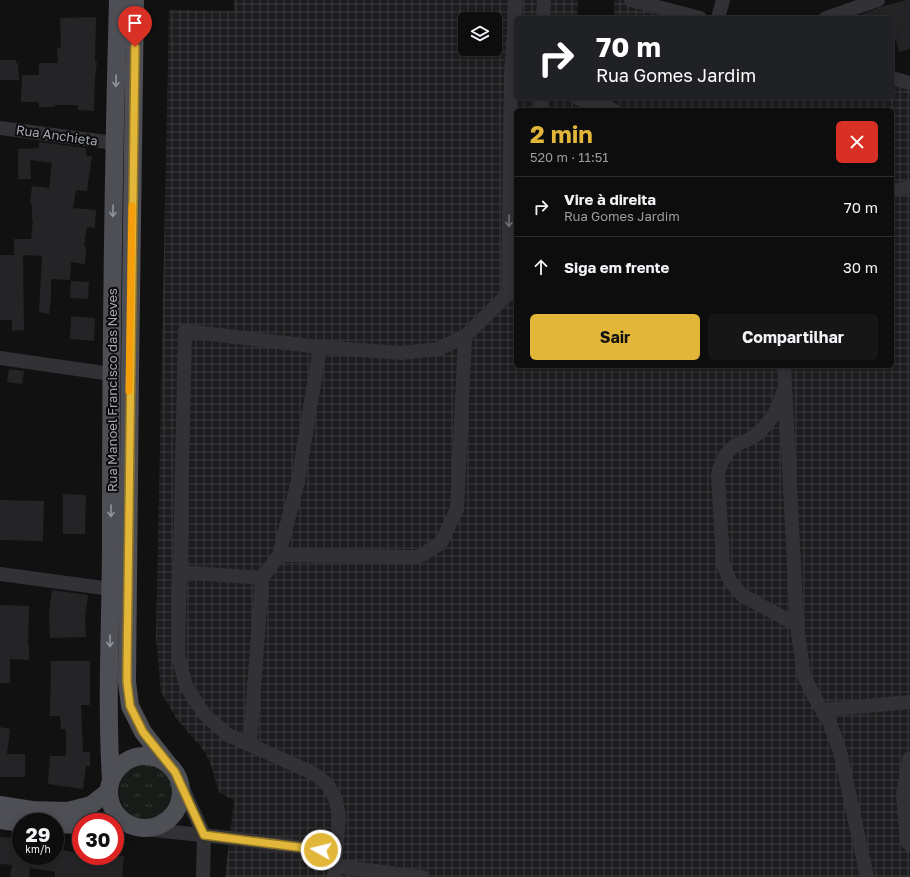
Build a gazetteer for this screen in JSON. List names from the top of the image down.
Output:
{
  "streets": {
    "main road": ["Rua Manoel Francisco das Neves"],
    "street": ["Rua Anchieta"]
  },
  "crossings": [
    ["Rua Anchieta", "Rua Manoel Francisco das Neves"]
  ],
  "page": {
    "turn": ["70 m", "Rua Gomes Jardim"],
    "heading": ["2 min", "520 m · 11:51"],
    "list": [
      {
        "name": "Vire à direita",
        "note": "Rua Gomes Jardim",
        "value": "70 m"
      },
      {
        "name": "Siga em frente",
        "value": "30 m"
      }
    ],
    "buttons": ["Sair", "Compartilhar"],
    "speed": "29 km/h",
    "limit": "30"
  }
}
